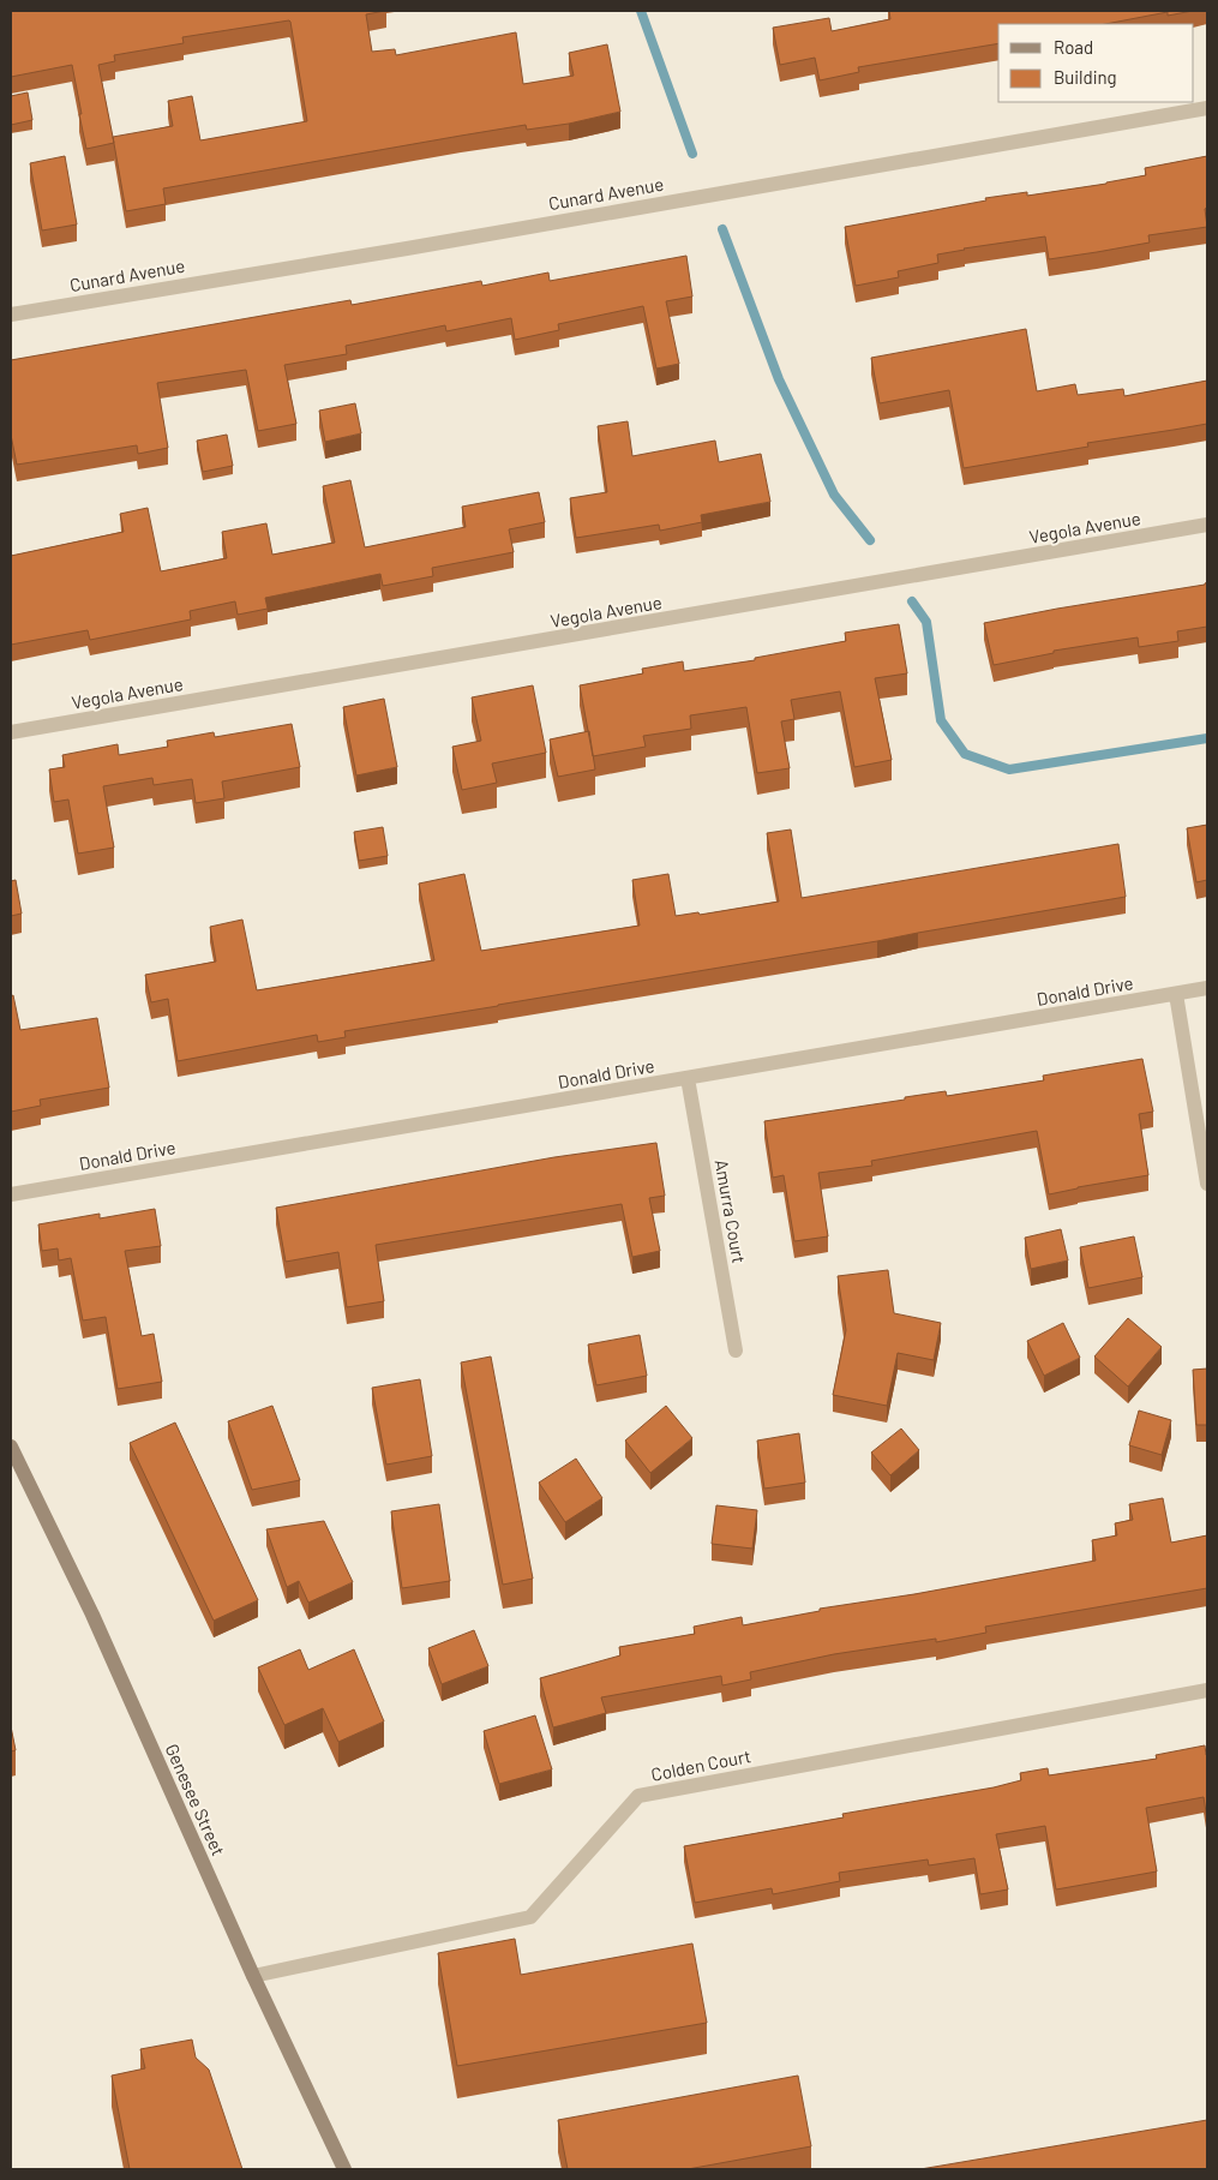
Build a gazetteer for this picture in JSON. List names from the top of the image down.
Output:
{
  "streets": {
    "main road": ["Genesee Street"],
    "street": [
      "Cunard Avenue",
      "Vegola Avenue",
      "Donald Drive",
      "Amurra Court",
      "Colden Court"
    ]
  },
  "crossings": [
    ["Donald Drive", "Amurra Court"],
    ["Colden Court", "Genesee Street"]
  ],
  "legend": ["Road", "Building"]
}
